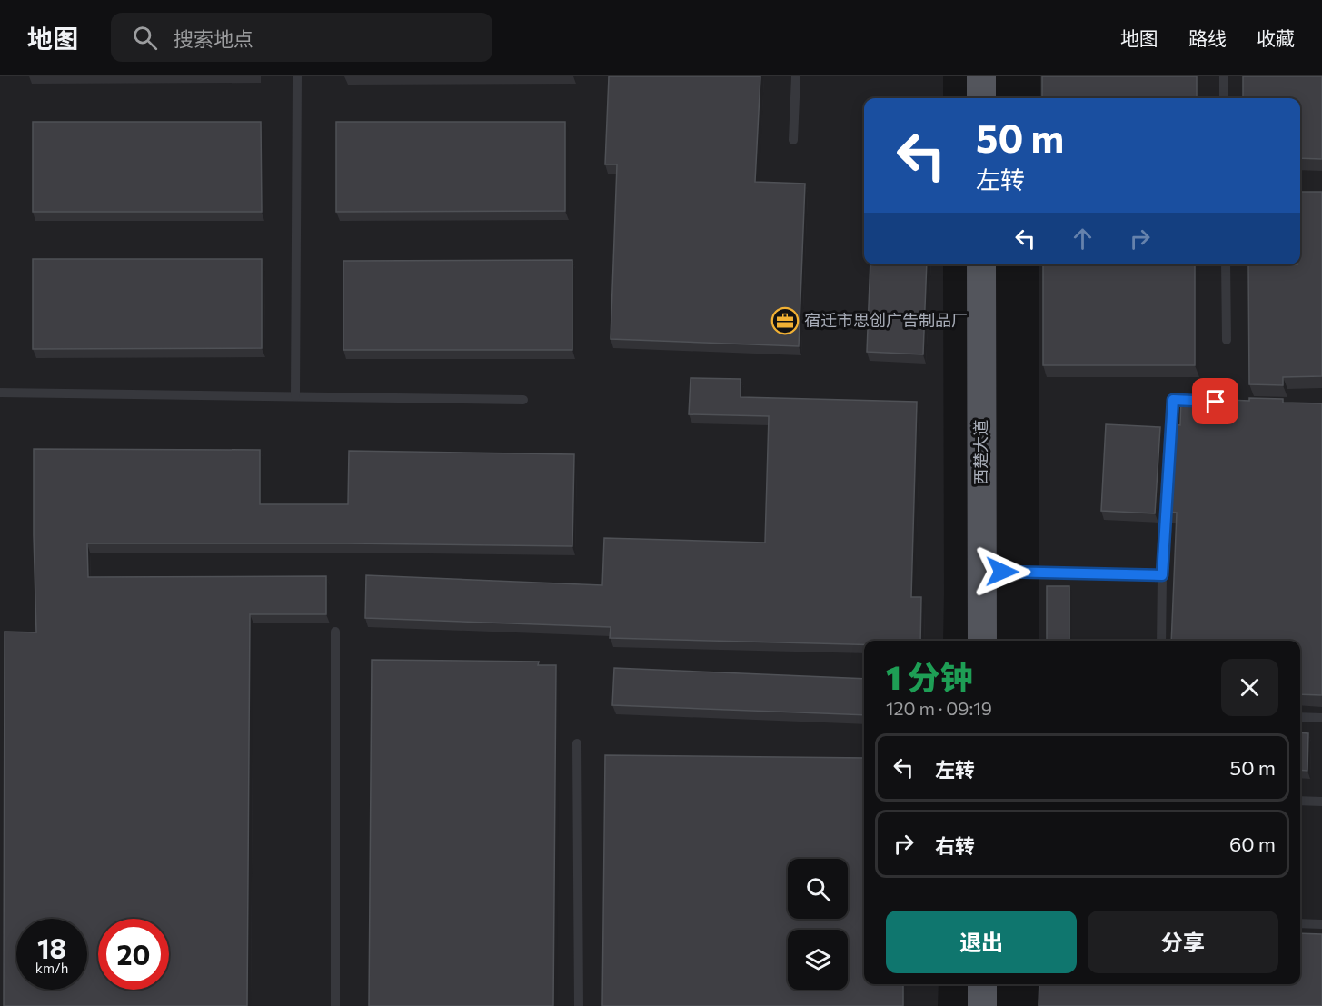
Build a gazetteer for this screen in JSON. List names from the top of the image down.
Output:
{
  "streets": {
    "main road": ["西楚大道"]
  },
  "places": {
    "office": ["宿迁市思创广告制品厂"]
  },
  "page": {
    "header": "地图",
    "search": "搜索地点",
    "nav": ["地图", "路线", "收藏"],
    "turn": ["50 m", "左转"],
    "heading": ["1 分钟", "120 m · 09:19"],
    "list": [
      {
        "name": "左转",
        "value": "50 m"
      },
      {
        "name": "右转",
        "value": "60 m"
      }
    ],
    "buttons": ["退出", "分享"],
    "speed": "18 km/h",
    "limit": "20"
  }
}
